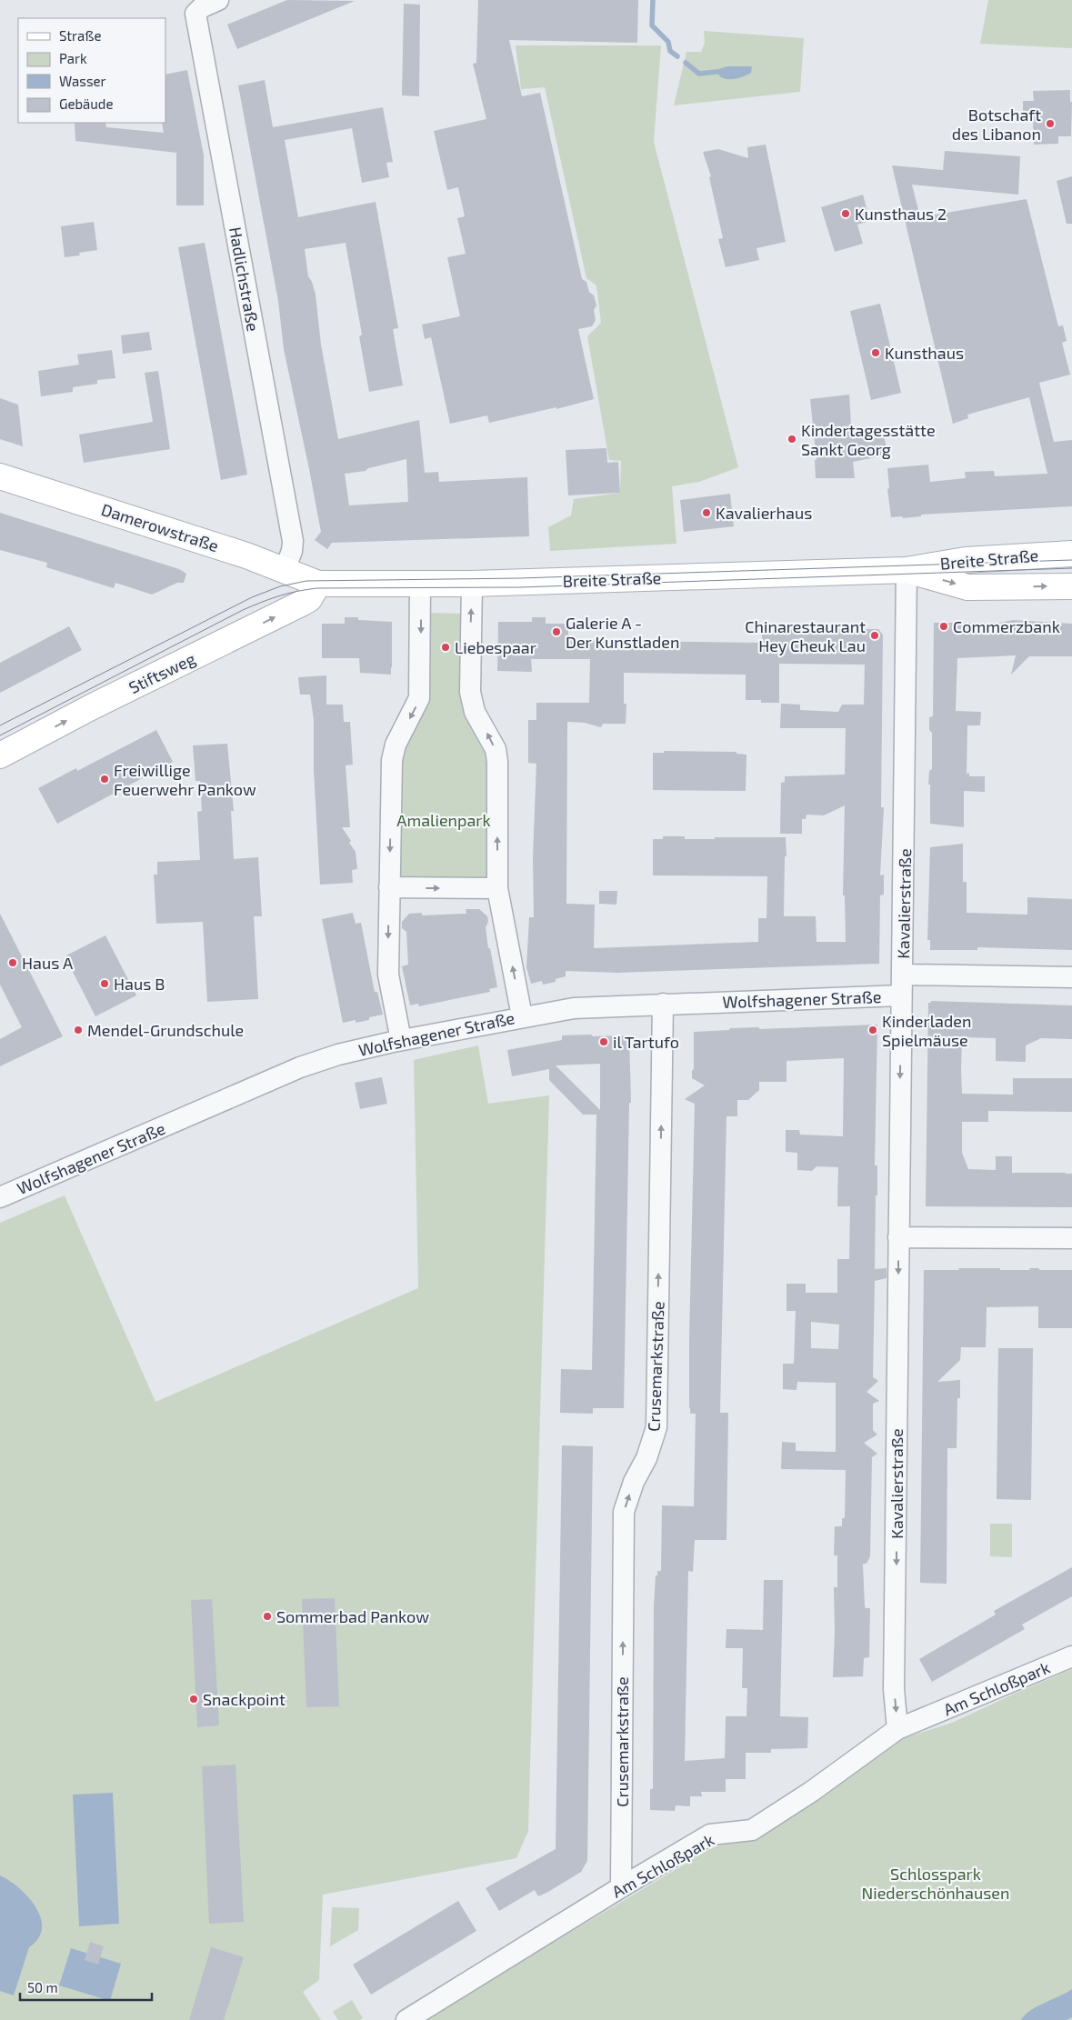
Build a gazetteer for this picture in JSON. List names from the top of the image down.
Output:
{
  "streets": {
    "main road": ["Damerowstraße", "Breite Straße", "Stiftsweg"],
    "street": [
      "Hadlichstraße",
      "Kavalierstraße",
      "Wolfshagener Straße",
      "Crusemarkstraße",
      "Am Schloßpark"
    ]
  },
  "crossings": [
    ["Hadlichstraße", "Damerowstraße"],
    ["Damerowstraße", "Breite Straße"],
    ["Damerowstraße", "Stiftsweg"],
    ["Breite Straße", "Stiftsweg"],
    ["Breite Straße", "Kavalierstraße"],
    ["Kavalierstraße", "Wolfshagener Straße"],
    ["Kavalierstraße", "Am Schloßpark"],
    ["Wolfshagener Straße", "Crusemarkstraße"],
    ["Crusemarkstraße", "Am Schloßpark"]
  ],
  "one_way": ["Stiftsweg", "Kavalierstraße", "Crusemarkstraße"],
  "parks": ["Amalienpark", "Schlosspark Niederschönhausen"],
  "places": [
    "Botschaft des Libanon",
    "Kunsthaus 2",
    "Kunsthaus",
    "Kindertagesstätte Sankt Georg",
    "Kavalierhaus",
    "Commerzbank",
    "Galerie A - Der Kunstladen",
    "Chinarestaurant Hey Cheuk Lau",
    "Liebespaar",
    "Freiwillige Feuerwehr Pankow",
    "Haus A",
    "Haus B",
    "Mendel-Grundschule",
    "Kinderladen Spielmäuse",
    "il Tartufo",
    "Sommerbad Pankow",
    "Snackpoint"
  ],
  "legend": [
    "Straße",
    "Park",
    "Wasser",
    "Gebäude"
  ],
  "scale_bar": "50 m"
}
